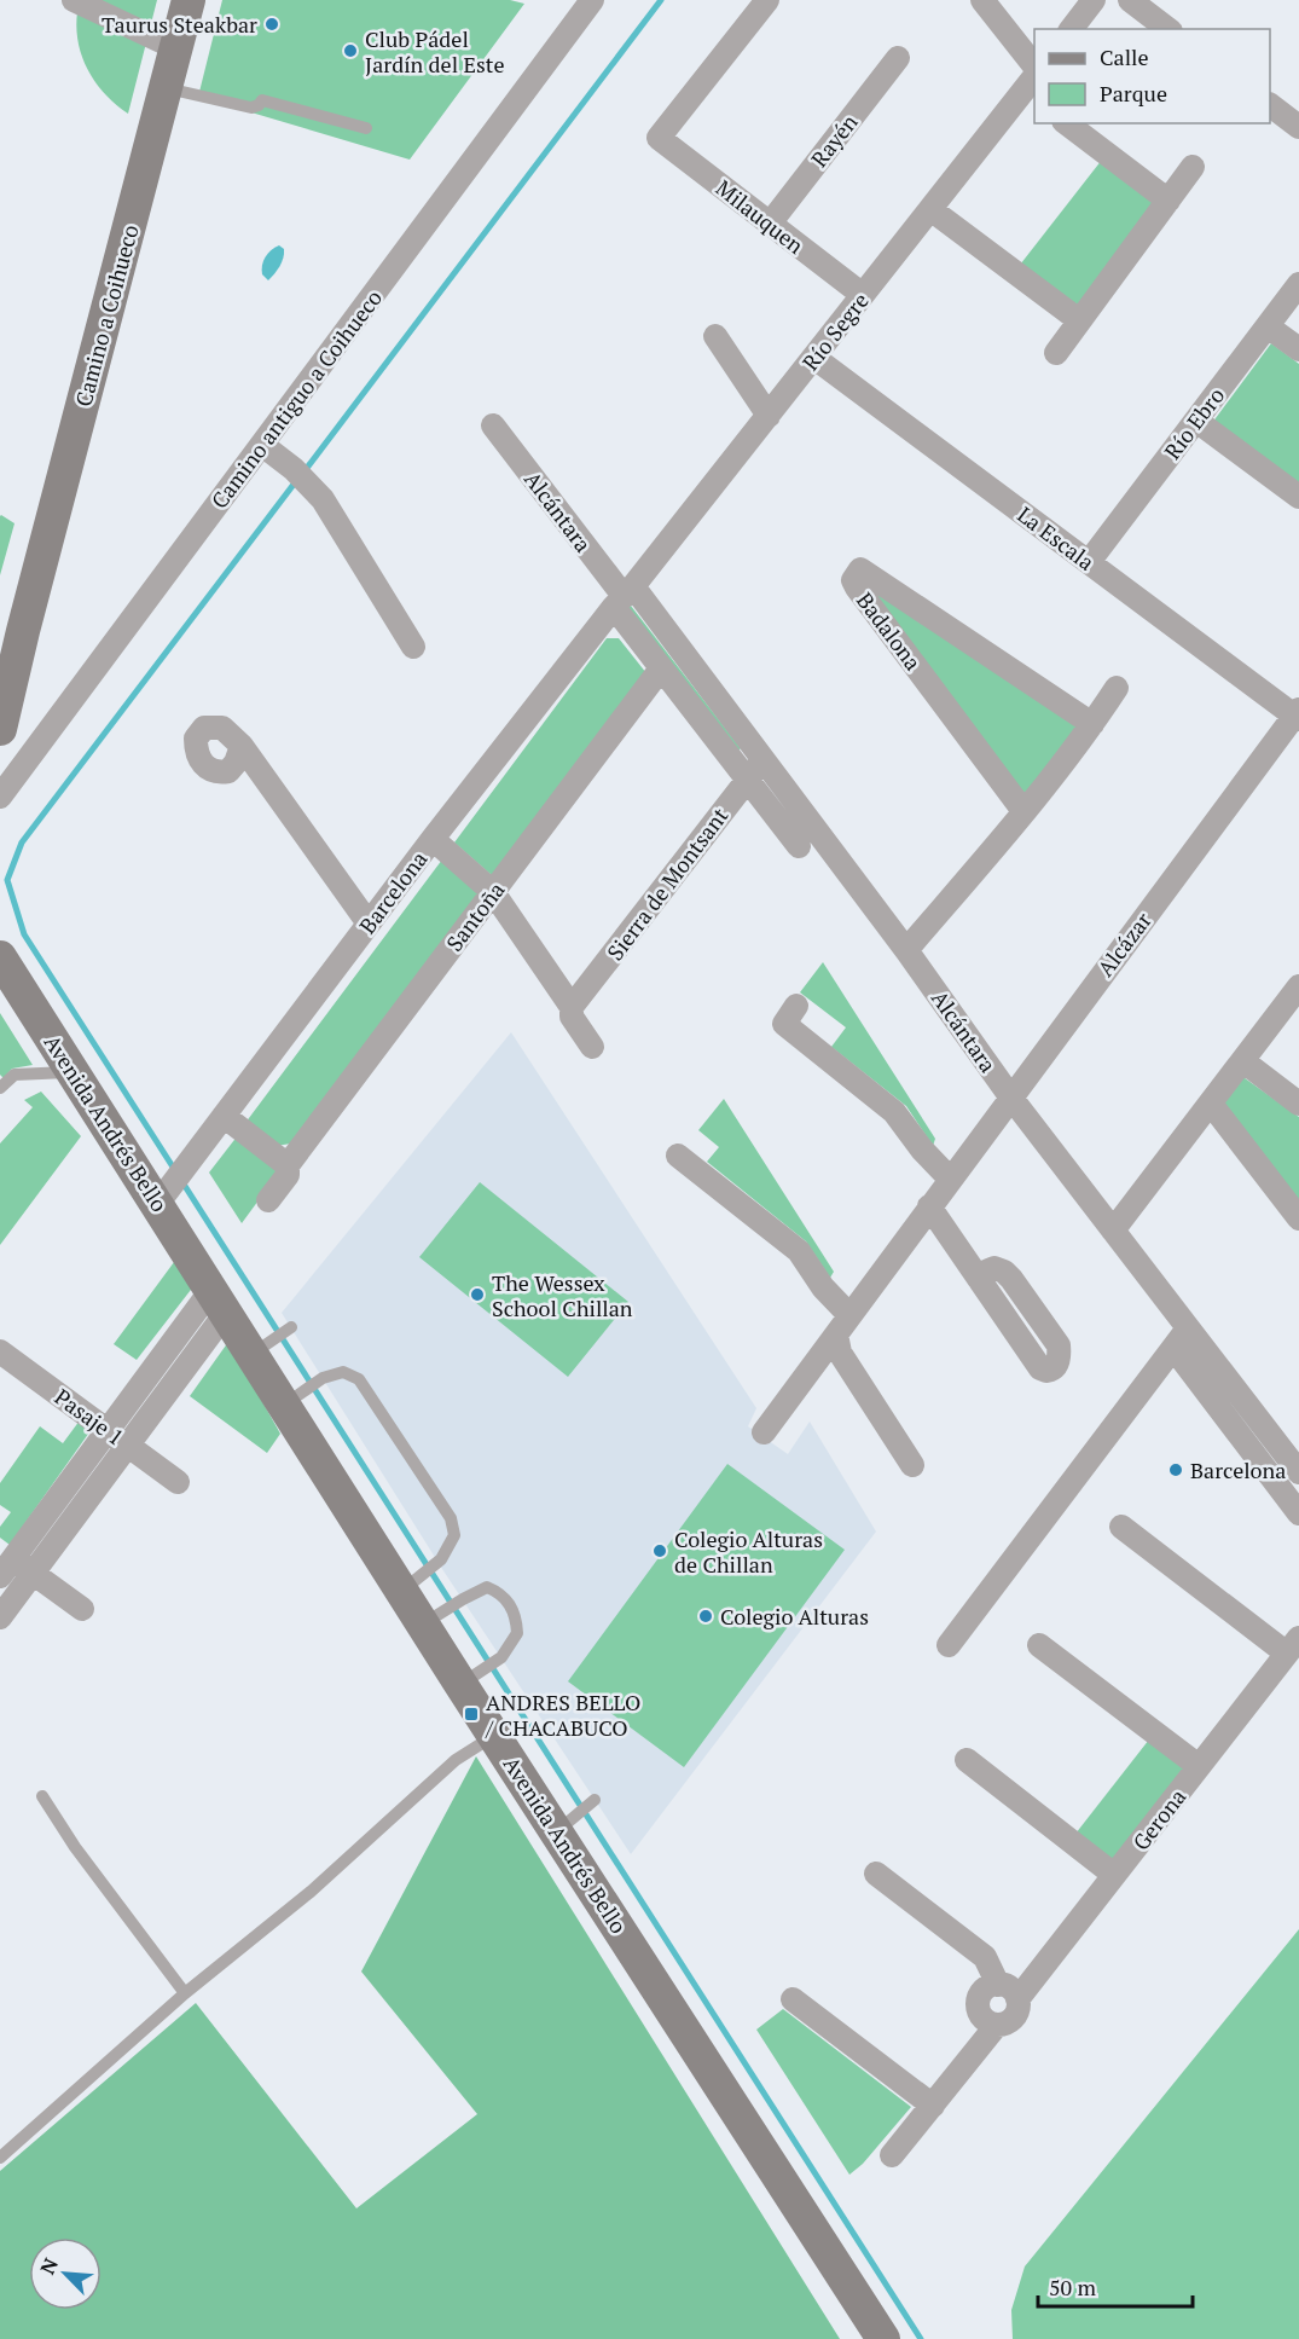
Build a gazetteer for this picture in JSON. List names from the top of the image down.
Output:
{
  "streets": {
    "main road": ["Camino a Coihueco", "Avenida Andrés Bello"],
    "street": [
      "Rayén",
      "Milauquen",
      "Río Segre",
      "Camino antiguo a Coihueco",
      "Río Ebro",
      "Alcántara",
      "La Escala",
      "Badalona",
      "Sierra de Montsant",
      "Barcelona",
      "Santoña",
      "Alcázar",
      "Pasaje 1",
      "Gerona"
    ]
  },
  "crossings": [
    ["Rayén", "Milauquen"],
    ["Milauquen", "Río Segre"],
    ["Río Segre", "Alcántara"],
    ["Río Segre", "La Escala"],
    ["Río Segre", "Barcelona"],
    ["Río Ebro", "La Escala"],
    ["Alcántara", "Sierra de Montsant"],
    ["Alcántara", "Barcelona"],
    ["Alcántara", "Santoña"],
    ["Alcántara", "Alcázar"],
    ["La Escala", "Alcázar"],
    ["Barcelona", "Avenida Andrés Bello"]
  ],
  "places": {
    "other": [
      "Taurus Steakbar",
      "Club Pádel Jardín del Este",
      "The Wessex School Chillan",
      "Barcelona",
      "Colegio Alturas de Chillan",
      "Colegio Alturas"
    ],
    "transit": ["ANDRES BELLO / CHACABUCO"]
  },
  "legend": ["Calle", "Parque"],
  "scale_bar": "50 m",
  "north": "top left"
}
